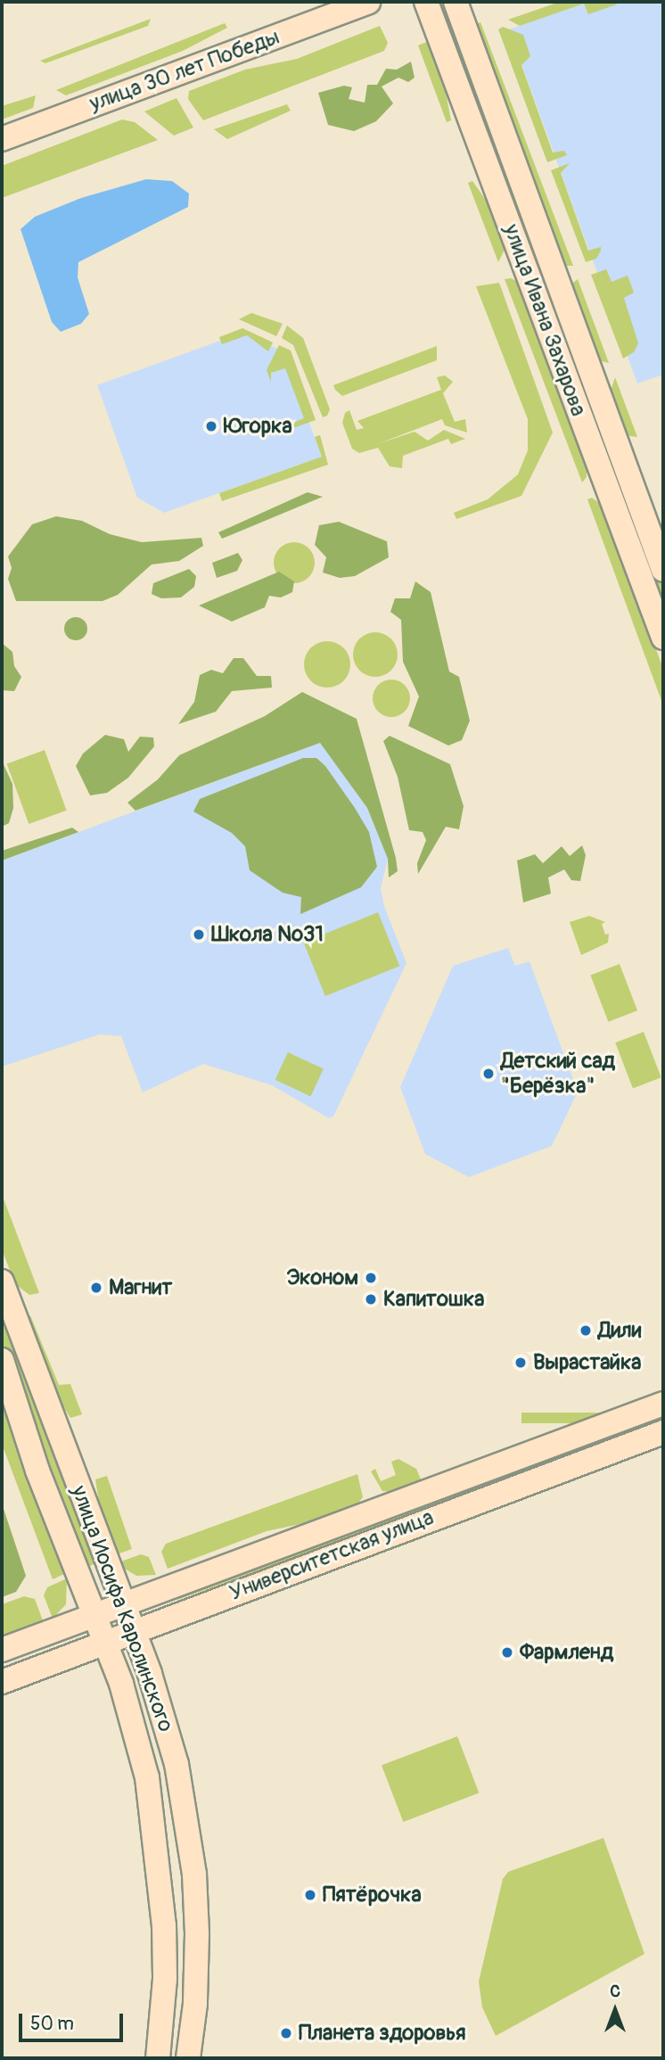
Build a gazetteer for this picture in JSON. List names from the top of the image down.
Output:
{
  "streets": {
    "main road": [
      "улица 30 лет Победы",
      "улица Ивана Захарова",
      "Университетская улица",
      "улица Иосифа Каролинского"
    ]
  },
  "crossings": [
    ["Университетская улица", "улица Иосифа Каролинского"]
  ],
  "places": [
    "Югорка",
    "Школа №31",
    "Детский сад \"Берёзка\"",
    "Эконом",
    "Магнит",
    "Капитошка",
    "Дили",
    "Вырастайка",
    "Фармленд",
    "Пятёрочка",
    "Планета здоровья"
  ],
  "scale_bar": "50 m",
  "north": "top"
}
